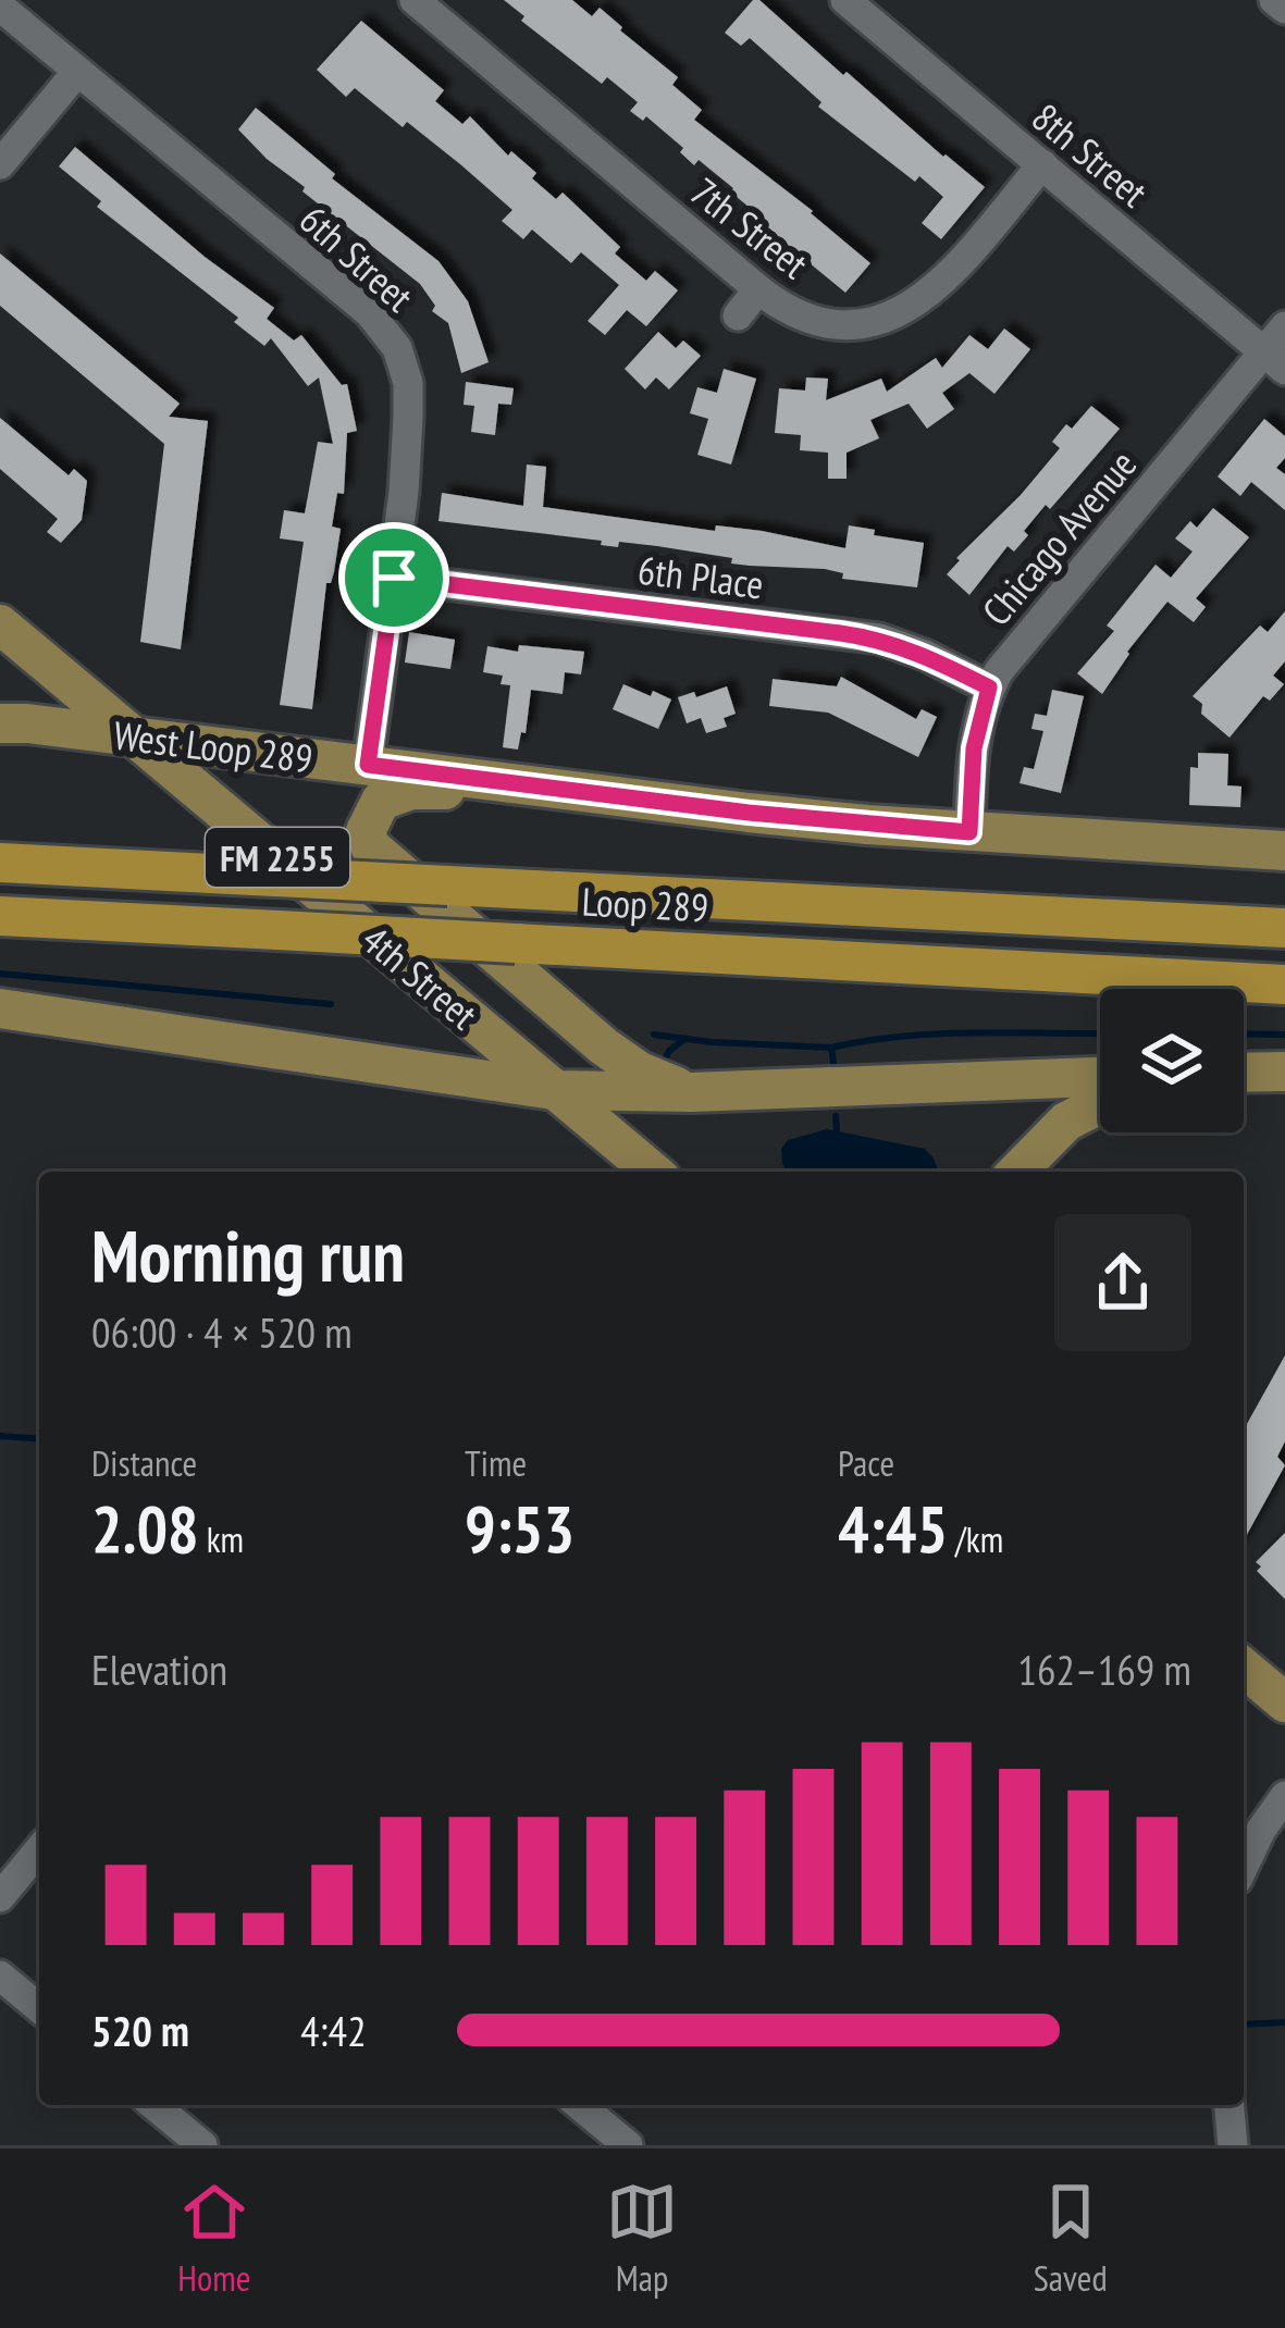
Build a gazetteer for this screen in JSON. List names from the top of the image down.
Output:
{
  "streets": {
    "highway": ["Loop 289"],
    "main road": ["West Loop 289", "FM 2255", "4th Street"],
    "street": [
      "8th Street",
      "7th Street",
      "6th Street",
      "Chicago Avenue",
      "6th Place"
    ]
  },
  "crossings": [
    ["8th Street", "7th Street"],
    ["8th Street", "Chicago Avenue"],
    ["6th Street", "6th Place"],
    ["6th Street", "West Loop 289"],
    ["Chicago Avenue", "6th Place"],
    ["Chicago Avenue", "West Loop 289"],
    ["West Loop 289", "4th Street"]
  ],
  "page": {
    "heading": ["Morning run", "06:00 · 4 × 520 m"],
    "stats": [
      ["Distance", "2.08 km"],
      ["Time", "9:53"],
      ["Pace", "4:45 /km"]
    ],
    "chart": ["Elevation", "162–169 m"],
    "list": [
      {
        "name": "520 m",
        "note": "4:42"
      }
    ],
    "tabs": ["Home", "Map", "Saved"]
  }
}
